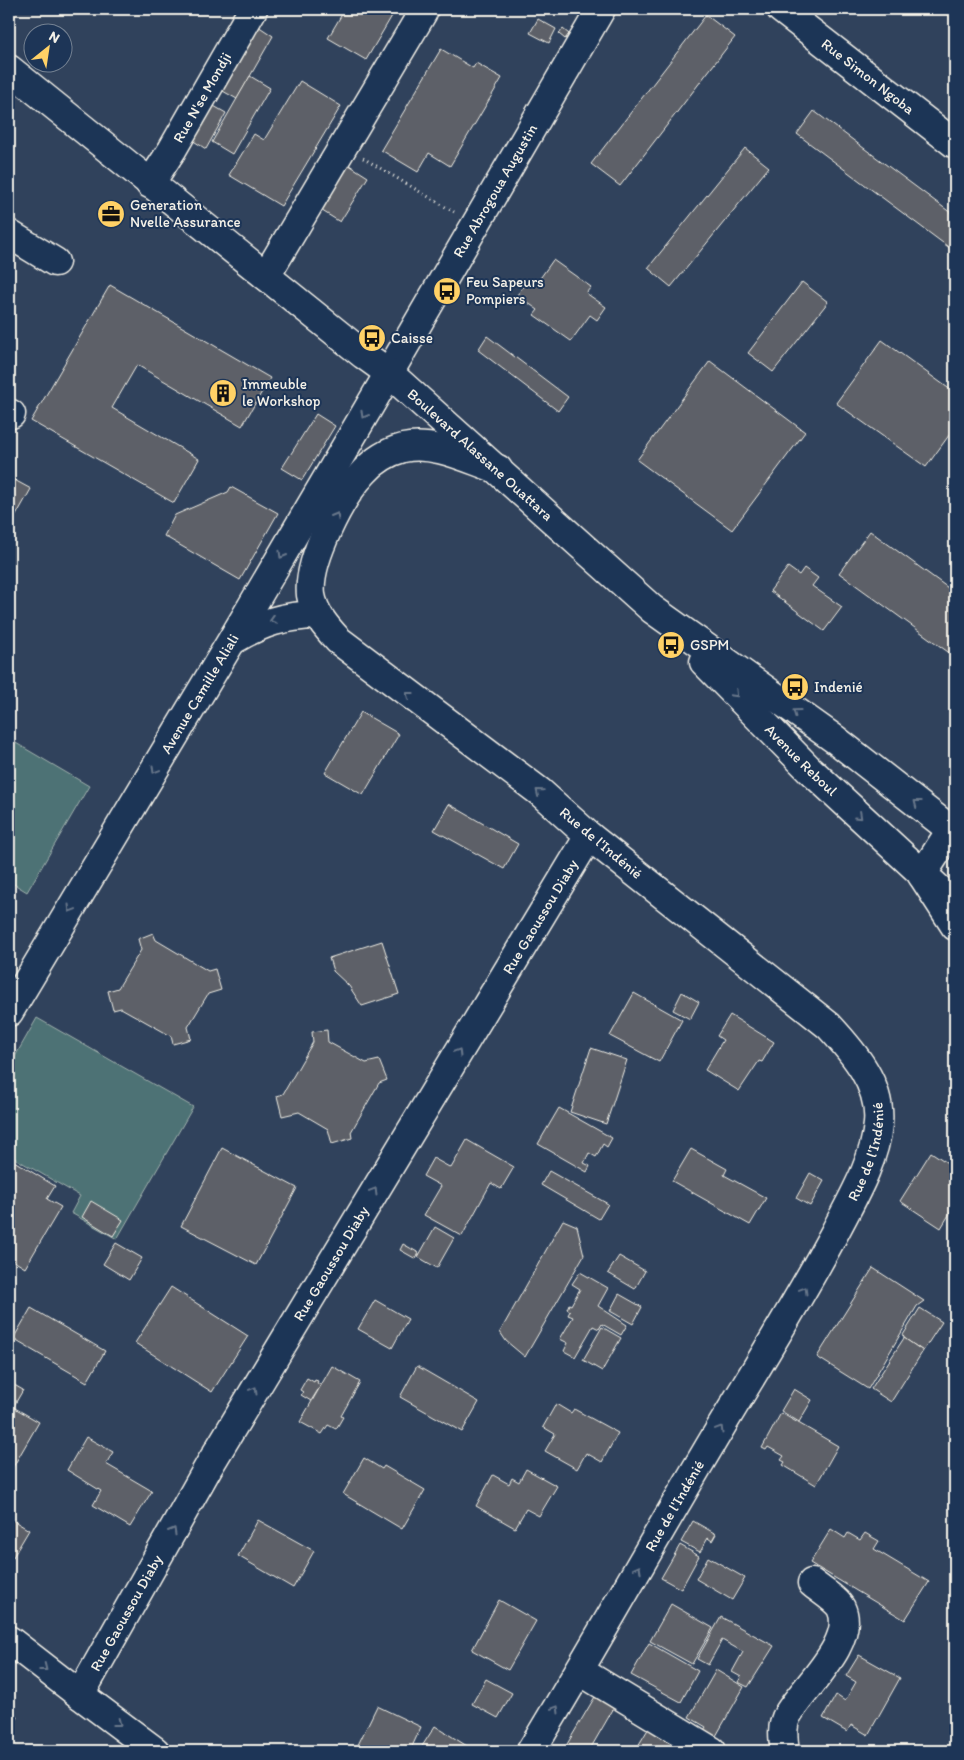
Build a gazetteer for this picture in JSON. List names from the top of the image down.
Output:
{
  "streets": {
    "main road": [
      "Rue Simon Ngoba",
      "Rue N'se Mondji",
      "Rue Abrogoua Augustin",
      "Boulevard Alassane Ouattara",
      "Avenue Camille Aliali",
      "Avenue Reboul",
      "Rue de l'Indénié",
      "Rue Gaoussou Diaby"
    ]
  },
  "crossings": [
    ["Rue N'se Mondji", "Boulevard Alassane Ouattara"],
    ["Rue Abrogoua Augustin", "Boulevard Alassane Ouattara"],
    ["Rue Abrogoua Augustin", "Avenue Camille Aliali"],
    ["Boulevard Alassane Ouattara", "Avenue Camille Aliali"],
    ["Boulevard Alassane Ouattara", "Avenue Reboul"],
    ["Boulevard Alassane Ouattara", "Rue de l'Indénié"],
    ["Rue de l'Indénié", "Rue Gaoussou Diaby"]
  ],
  "one_way": ["Avenue Camille Aliali", "Avenue Reboul", "Rue Gaoussou Diaby"],
  "places": {
    "office": ["Generation Nvelle Assurance"],
    "bus stop": [
      "Feu Sapeurs Pompiers",
      "Caisse",
      "GSPM",
      "Indenié"
    ],
    "building": ["Immeuble le Workshop"]
  },
  "north": "top right"
}
